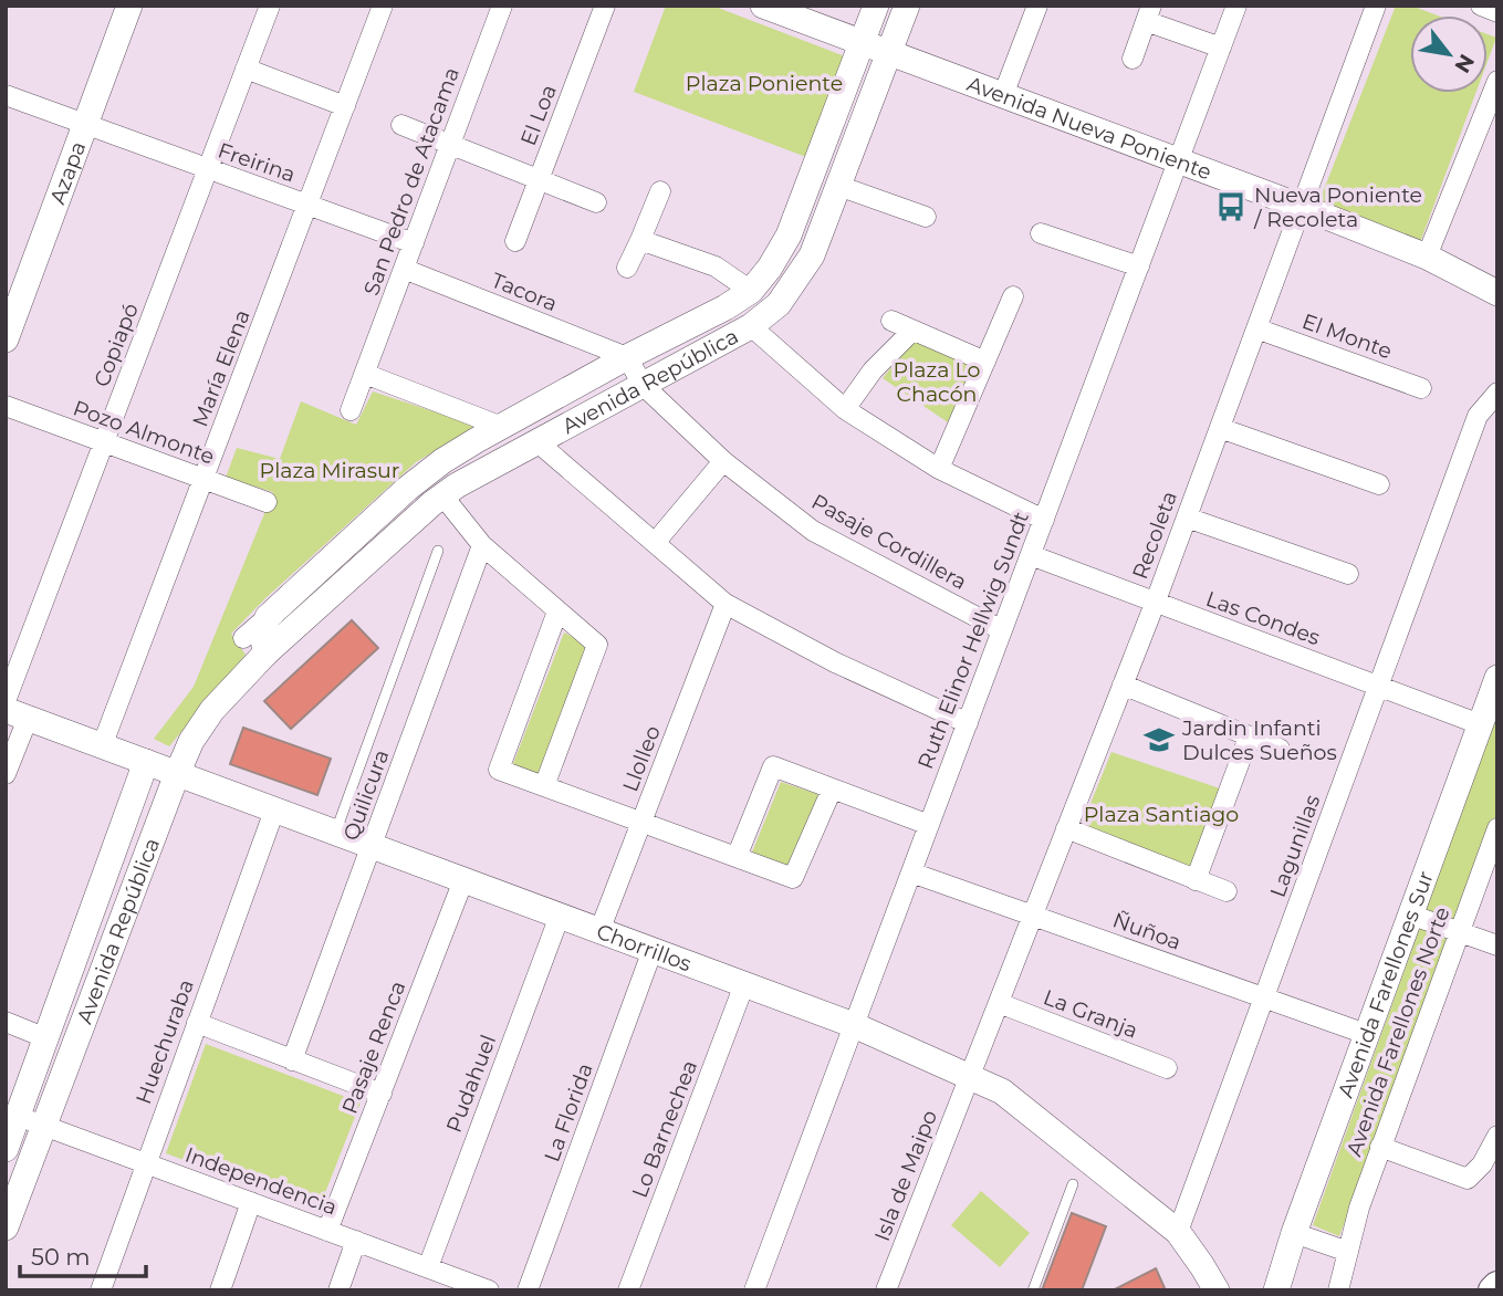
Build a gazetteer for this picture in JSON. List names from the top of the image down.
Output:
{
  "streets": {
    "street": [
      "El Loa",
      "Avenida Nueva Poniente",
      "Freirina",
      "Azapa",
      "San Pedro de Atacama",
      "Tacora",
      "El Monte",
      "Copiapó",
      "María Elena",
      "Avenida República",
      "Pozo Almonte",
      "Recoleta",
      "Pasaje Cordillera",
      "Las Condes",
      "Ruth Elinor Hellwig Sundt",
      "Llolleo",
      "Quilicura",
      "Lagunillas",
      "Ñuñoa",
      "Chorrillos",
      "Avenida Farellones Sur",
      "La Granja",
      "Avenida Farellones Norte",
      "Huechuraba",
      "Pasaje Renca",
      "Pudahuel",
      "La Florida",
      "Lo Barnechea",
      "Isla de Maipo",
      "Independencia"
    ]
  },
  "crossings": [
    ["Avenida Nueva Poniente", "Avenida República"],
    ["Avenida Nueva Poniente", "Recoleta"],
    ["Avenida Nueva Poniente", "Ruth Elinor Hellwig Sundt"],
    ["Freirina", "Azapa"],
    ["Freirina", "San Pedro de Atacama"],
    ["Freirina", "Copiapó"],
    ["Freirina", "María Elena"],
    ["San Pedro de Atacama", "Tacora"],
    ["Tacora", "Avenida República"],
    ["Tacora", "Pasaje Cordillera"],
    ["El Monte", "Recoleta"],
    ["Copiapó", "Pozo Almonte"],
    ["María Elena", "Pozo Almonte"],
    ["María Elena", "Chorrillos"],
    ["Avenida República", "Pasaje Cordillera"],
    ["Avenida República", "Chorrillos"],
    ["Avenida República", "Independencia"],
    ["Recoleta", "Las Condes"],
    ["Recoleta", "Ñuñoa"],
    ["Recoleta", "Chorrillos"],
    ["Recoleta", "La Granja"],
    ["Recoleta", "Isla de Maipo"],
    ["Pasaje Cordillera", "Ruth Elinor Hellwig Sundt"],
    ["Las Condes", "Ruth Elinor Hellwig Sundt"],
    ["Las Condes", "Lagunillas"],
    ["Las Condes", "Avenida Farellones Sur"],
    ["Ruth Elinor Hellwig Sundt", "Ñuñoa"],
    ["Ruth Elinor Hellwig Sundt", "Chorrillos"],
    ["Llolleo", "Chorrillos"],
    ["Quilicura", "Chorrillos"],
    ["Lagunillas", "Ñuñoa"],
    ["Lagunillas", "Chorrillos"],
    ["Ñuñoa", "Avenida Farellones Sur"],
    ["Chorrillos", "Huechuraba"],
    ["Chorrillos", "Pasaje Renca"],
    ["Chorrillos", "Pudahuel"],
    ["Chorrillos", "La Florida"],
    ["Chorrillos", "Lo Barnechea"],
    ["Chorrillos", "Isla de Maipo"],
    ["Huechuraba", "Independencia"],
    ["Pasaje Renca", "Independencia"],
    ["Pudahuel", "Independencia"]
  ],
  "parks": [
    "Plaza Poniente",
    "Plaza Lo Chacón",
    "Plaza Mirasur",
    "Plaza Santiago"
  ],
  "places": {
    "bus stop": ["Nueva Poniente / Recoleta"],
    "school or university": ["Jardin Infanti Dulces Sueños"]
  },
  "scale_bar": "50 m",
  "north": "bottom right"
}
